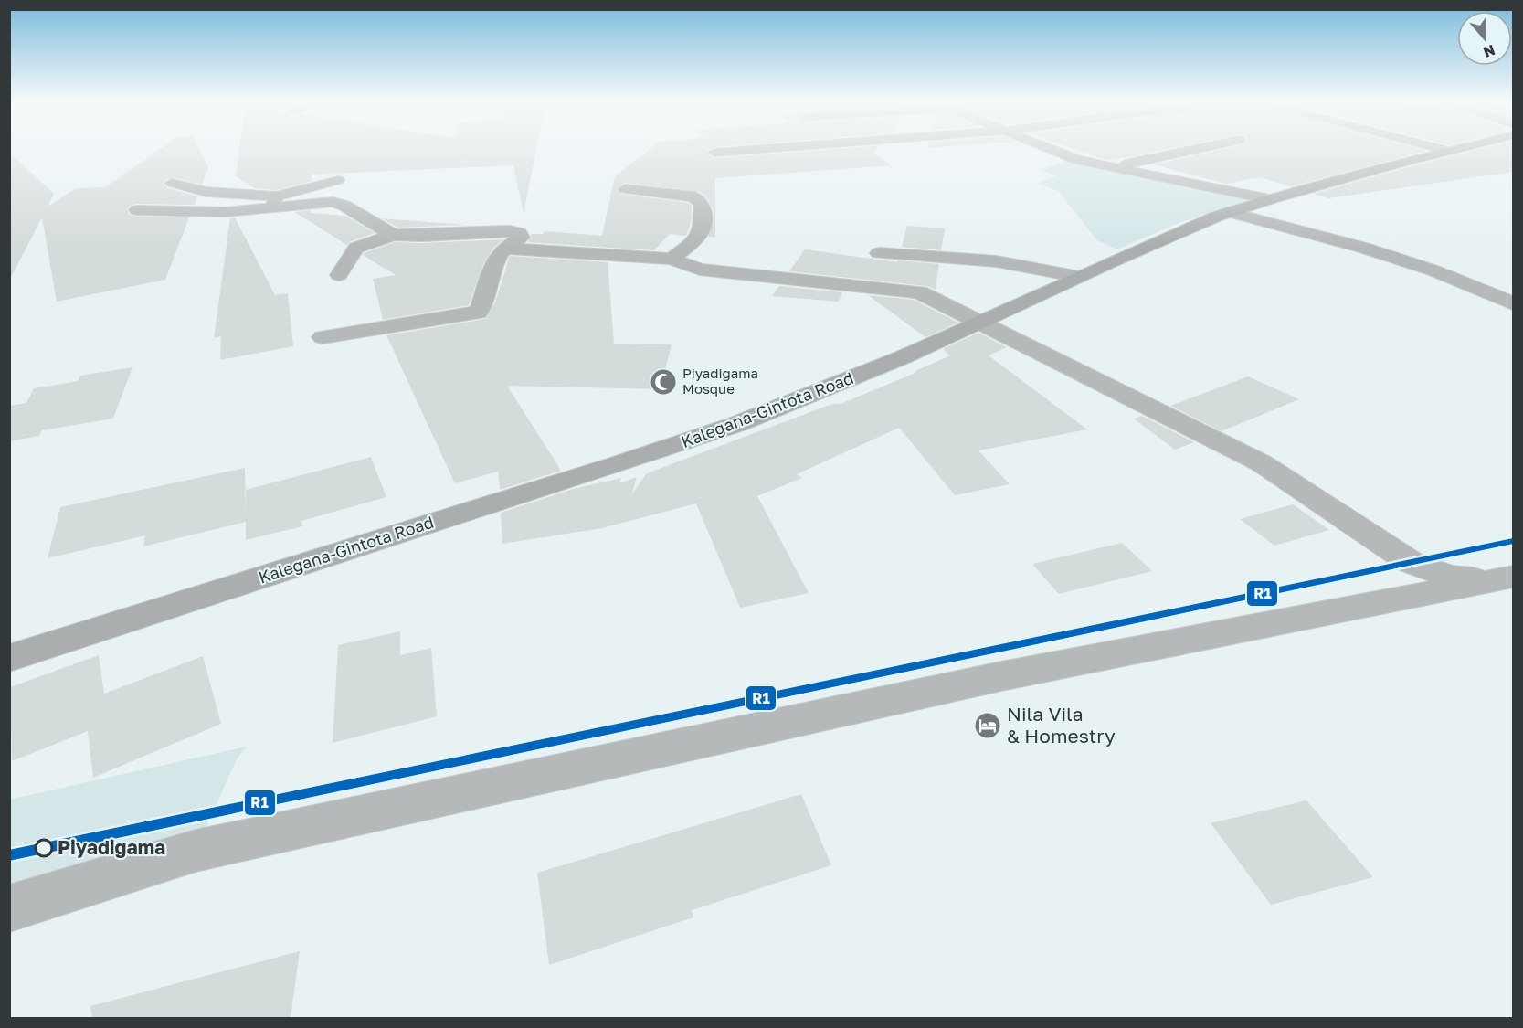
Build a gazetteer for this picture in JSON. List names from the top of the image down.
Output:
{
  "streets": {
    "main road": ["Kalegana-Gintota Road"]
  },
  "places": {
    "mosque": ["Piyadigama Mosque"],
    "hotel": ["Nila Vila & Homestry"],
    "other": ["Piyadigama"]
  },
  "lines": ["transit line R1"],
  "north": "bottom"
}
